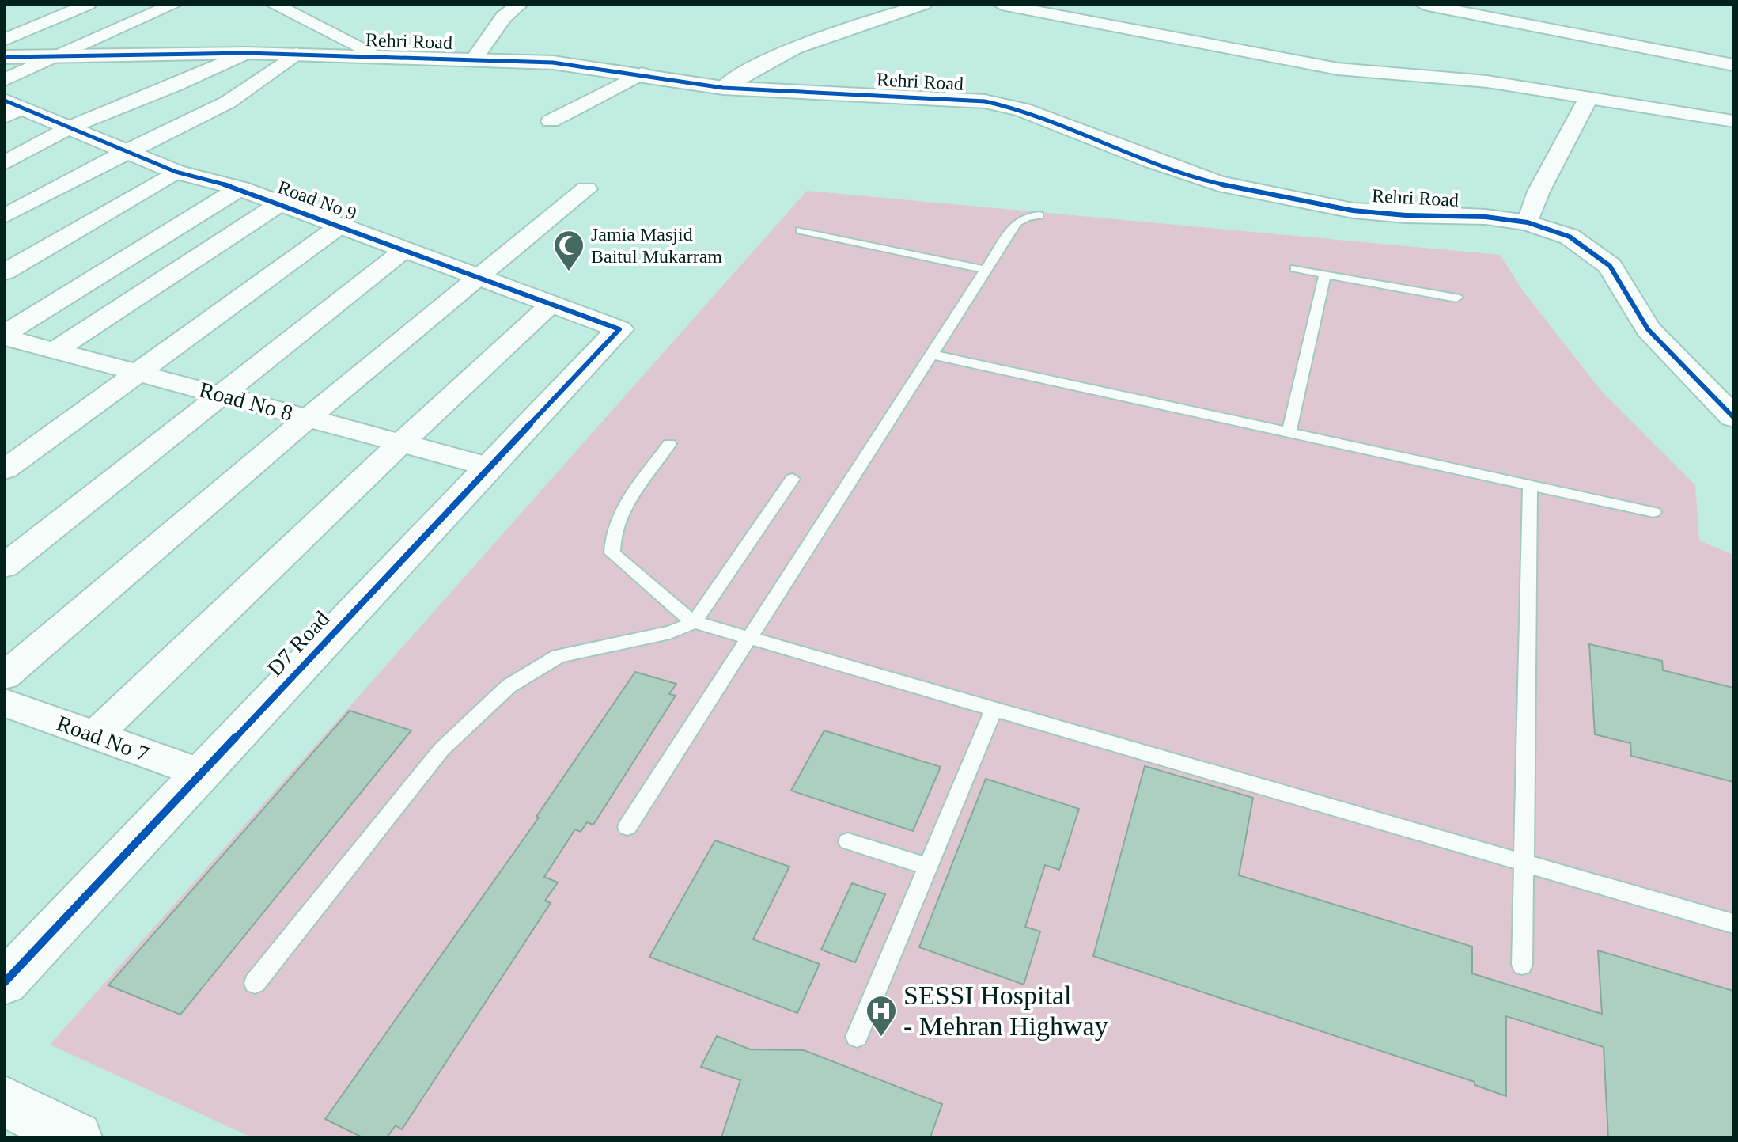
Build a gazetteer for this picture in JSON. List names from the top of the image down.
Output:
{
  "streets": {
    "street": [
      "Rehri Road",
      "Road No 9",
      "Road No 8",
      "D7 Road",
      "Road No 7"
    ]
  },
  "crossings": [
    ["Road No 9", "D7 Road"],
    ["Road No 8", "D7 Road"],
    ["D7 Road", "Road No 7"]
  ],
  "places": {
    "mosque": ["Jamia Masjid Baitul Mukarram"],
    "hospital": ["SESSI Hospital - Mehran Highway"]
  }
}
